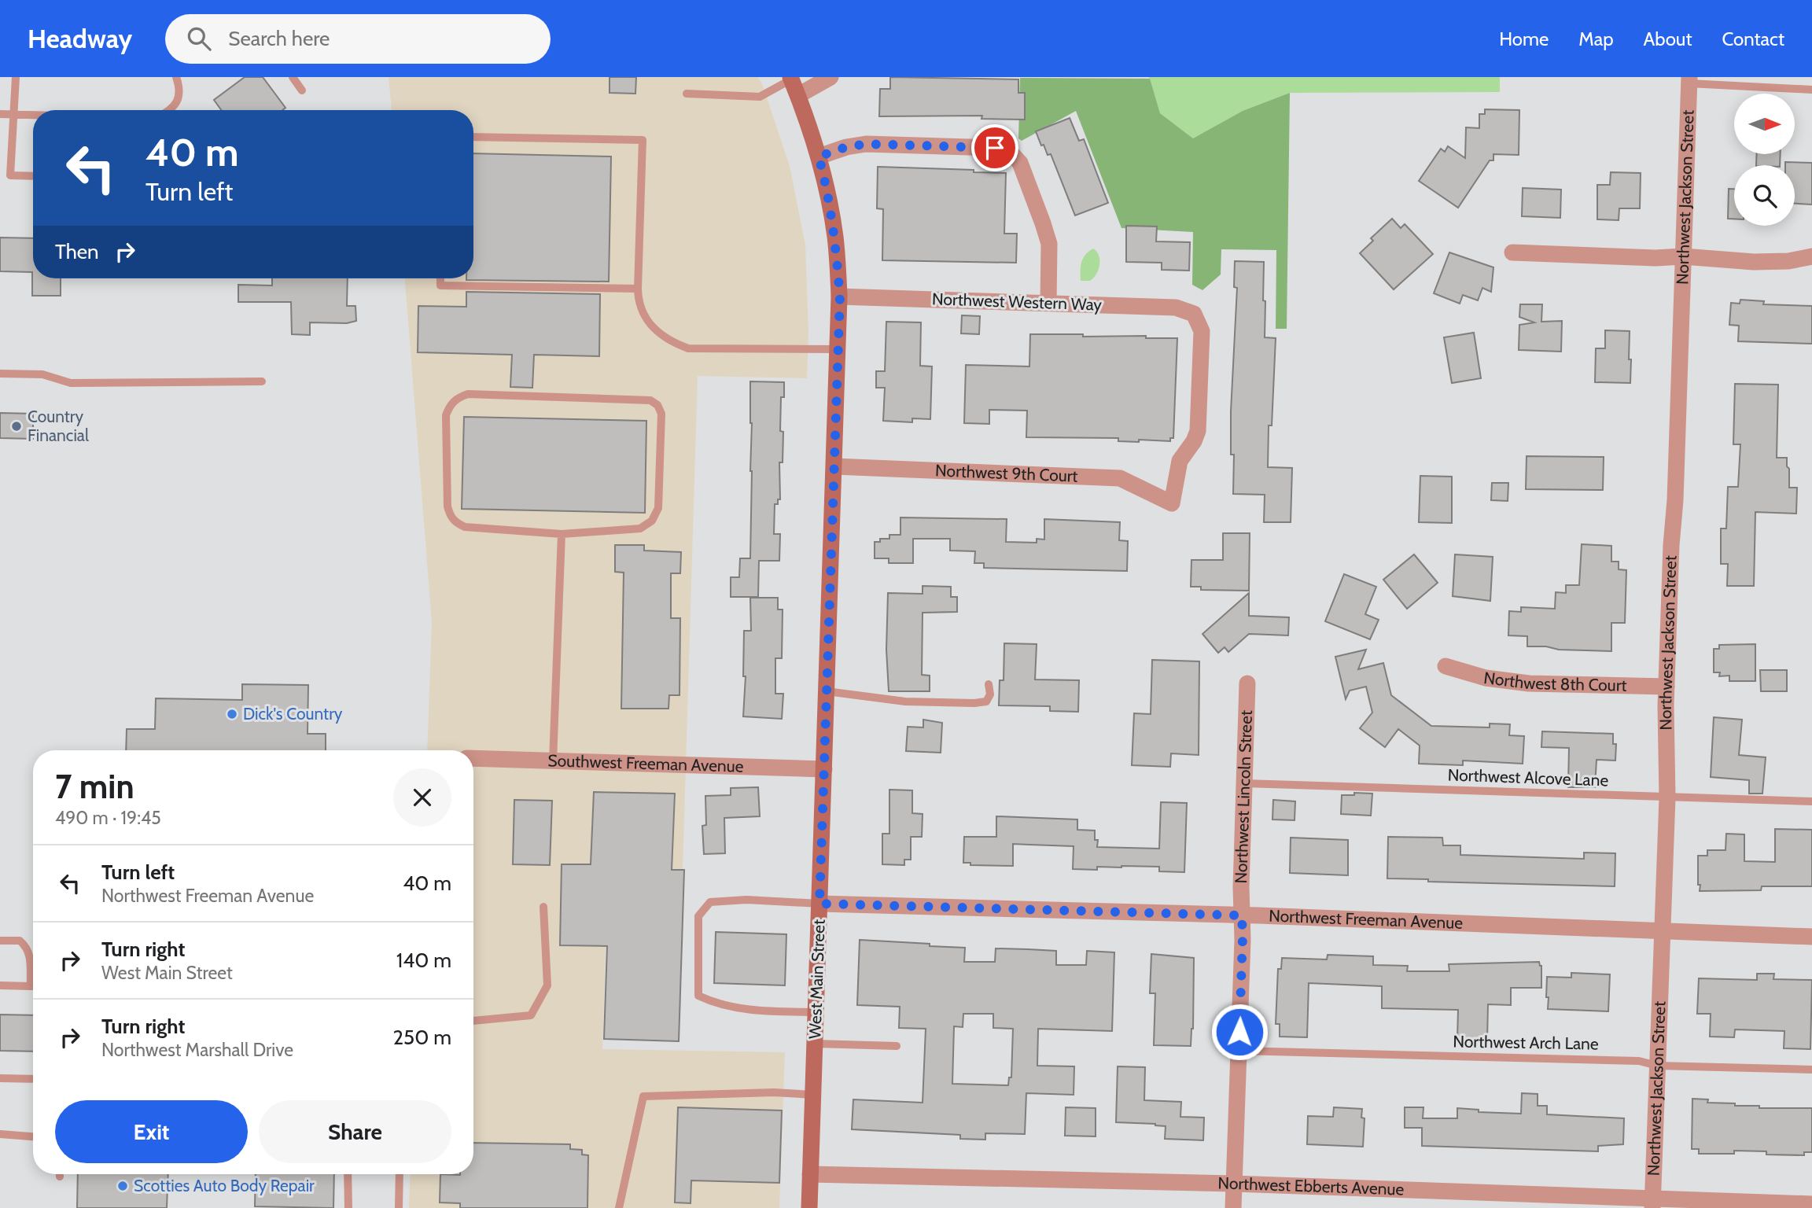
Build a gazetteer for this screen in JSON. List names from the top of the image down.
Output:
{
  "streets": {
    "street": [
      "Northwest Jackson Street",
      "Northwest Western Way",
      "Northwest 9th Court",
      "Northwest 8th Court",
      "Southwest Freeman Avenue",
      "Northwest Lincoln Street",
      "Northwest Freeman Avenue",
      "West Main Street",
      "Northwest Ebberts Avenue"
    ],
    "lane": ["Northwest Alcove Lane", "Northwest Arch Lane"]
  },
  "crossings": [
    ["Northwest Jackson Street", "Northwest 8th Court"],
    ["Northwest Jackson Street", "Northwest Alcove Lane"],
    ["Northwest Jackson Street", "Northwest Freeman Avenue"],
    ["Northwest Jackson Street", "Northwest Arch Lane"],
    ["Northwest Jackson Street", "Northwest Ebberts Avenue"],
    ["Northwest Western Way", "Northwest 9th Court"],
    ["Northwest Western Way", "West Main Street"],
    ["Northwest 9th Court", "West Main Street"],
    ["Southwest Freeman Avenue", "West Main Street"],
    ["Northwest Alcove Lane", "Northwest Lincoln Street"],
    ["Northwest Lincoln Street", "Northwest Freeman Avenue"],
    ["Northwest Lincoln Street", "Northwest Arch Lane"],
    ["Northwest Lincoln Street", "Northwest Ebberts Avenue"],
    ["Northwest Freeman Avenue", "West Main Street"],
    ["West Main Street", "Northwest Ebberts Avenue"]
  ],
  "places": ["Country Financial", "Dick's Country", "Scotties Auto Body Repair"],
  "north": "right",
  "page": {
    "header": "Headway",
    "search": "Search here",
    "nav": [
      "Home",
      "Map",
      "About",
      "Contact"
    ],
    "turn": ["40 m", "Turn left"],
    "then": "Then",
    "heading": ["7 min", "490 m · 19:45"],
    "list": [
      {
        "name": "Turn left",
        "note": "Northwest Freeman Avenue",
        "value": "40 m"
      },
      {
        "name": "Turn right",
        "note": "West Main Street",
        "value": "140 m"
      },
      {
        "name": "Turn right",
        "note": "Northwest Marshall Drive",
        "value": "250 m"
      }
    ],
    "buttons": ["Exit", "Share"]
  }
}
